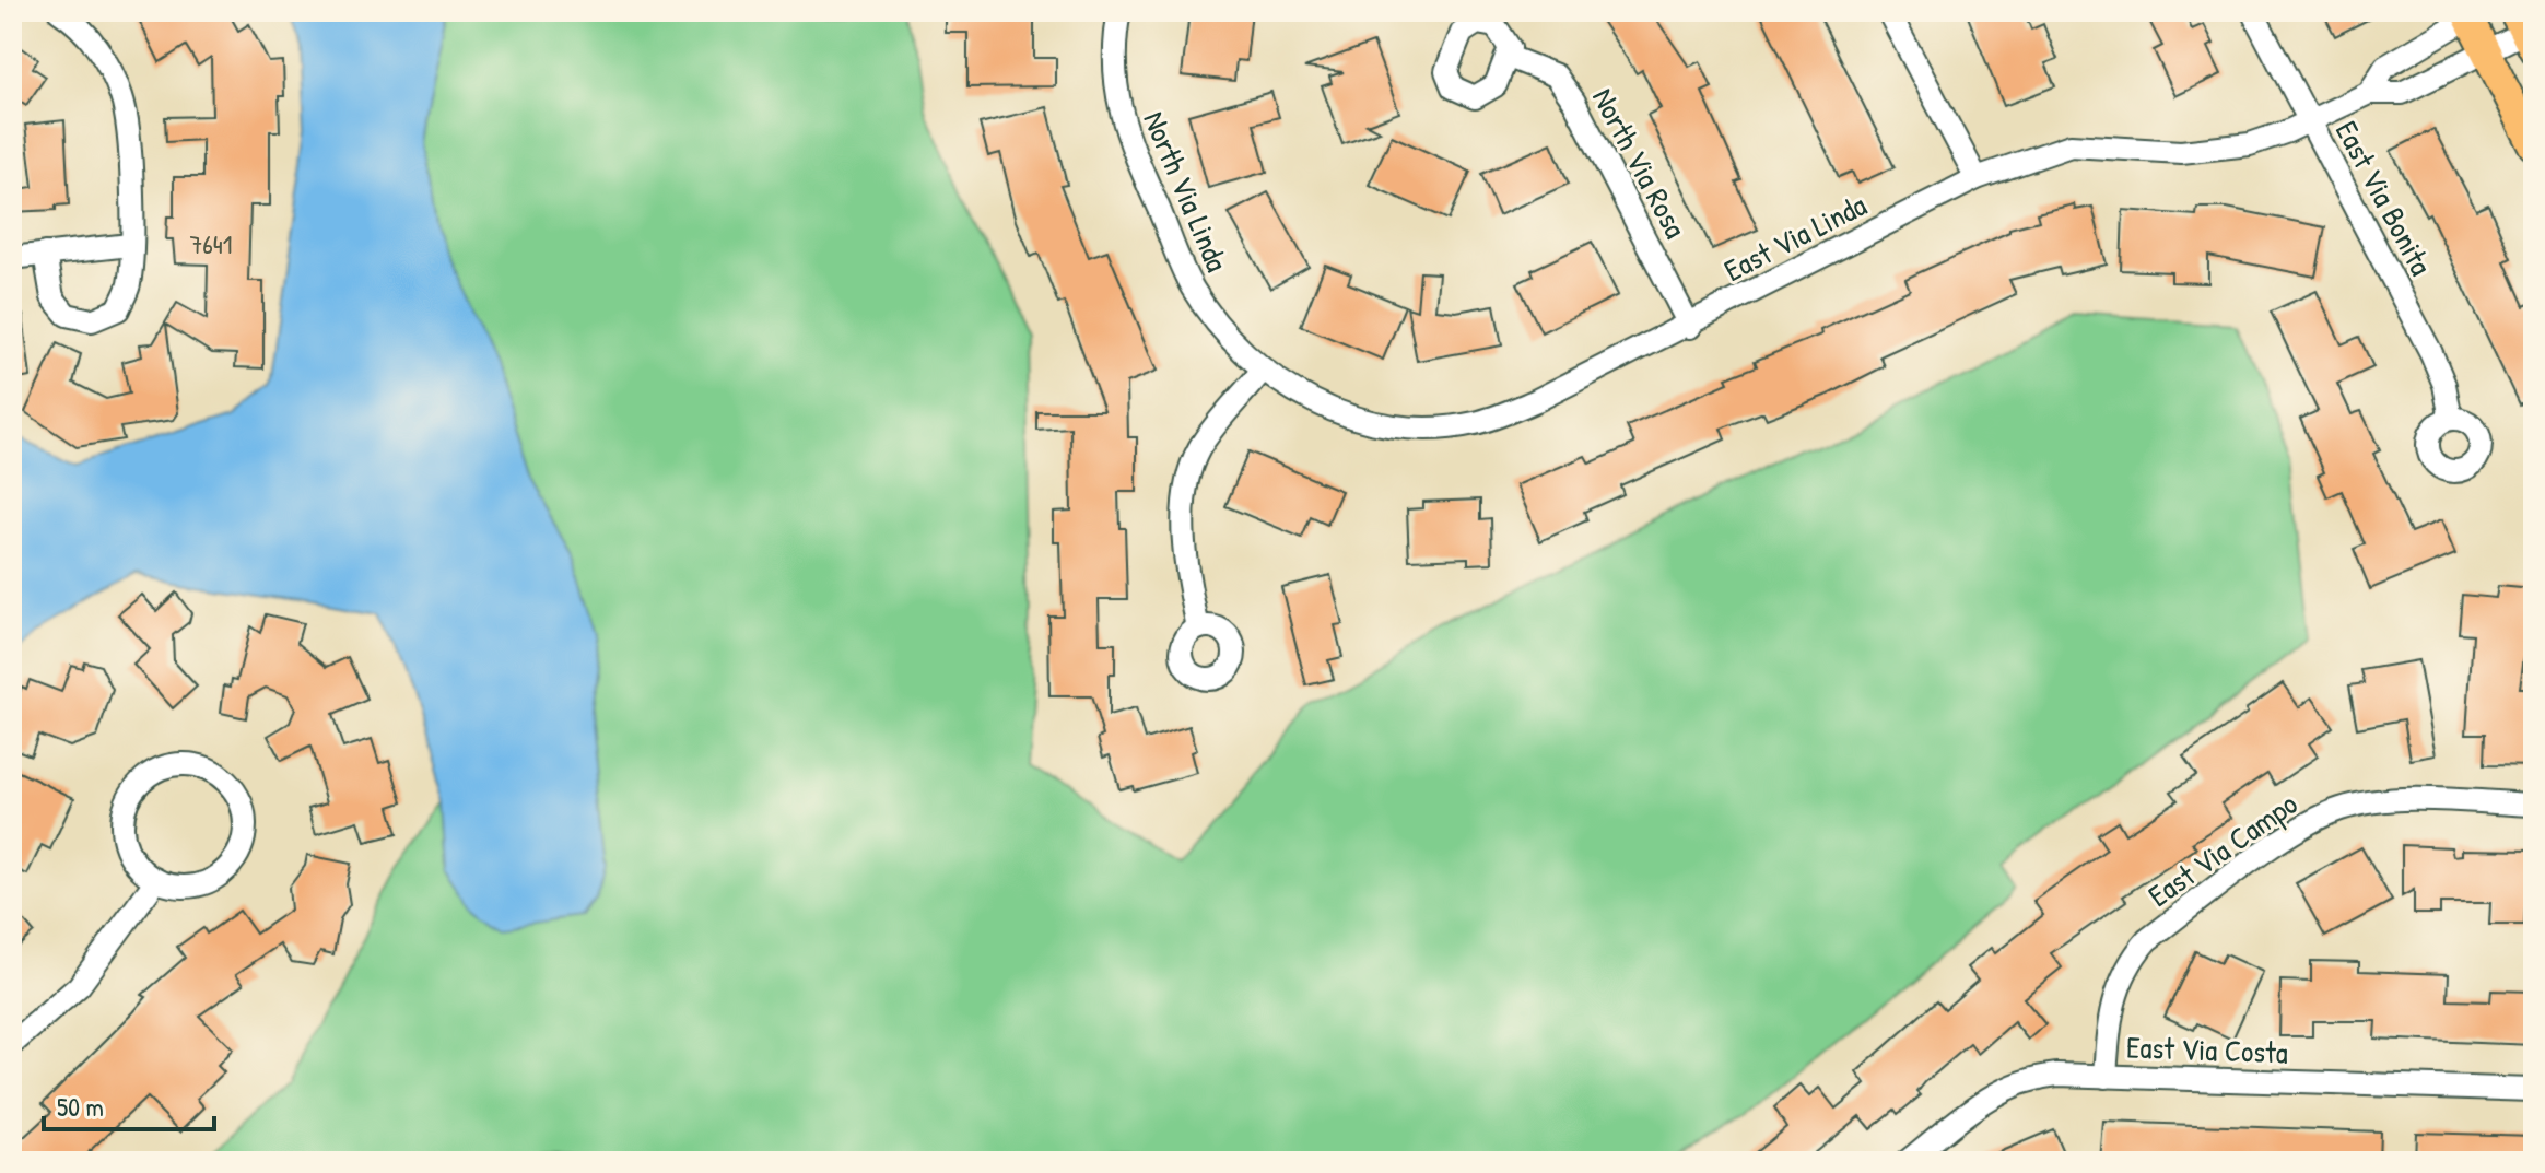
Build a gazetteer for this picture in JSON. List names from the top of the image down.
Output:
{
  "streets": {
    "street": [
      "North Via Rosa",
      "North Via Linda",
      "East Via Bonita",
      "East Via Linda",
      "East Via Campo",
      "East Via Costa"
    ]
  },
  "crossings": [
    ["North Via Rosa", "East Via Linda"],
    ["North Via Linda", "East Via Linda"],
    ["East Via Bonita", "East Via Linda"],
    ["East Via Campo", "East Via Costa"]
  ],
  "house_numbers": ["7641"],
  "scale_bar": "50 m"
}
